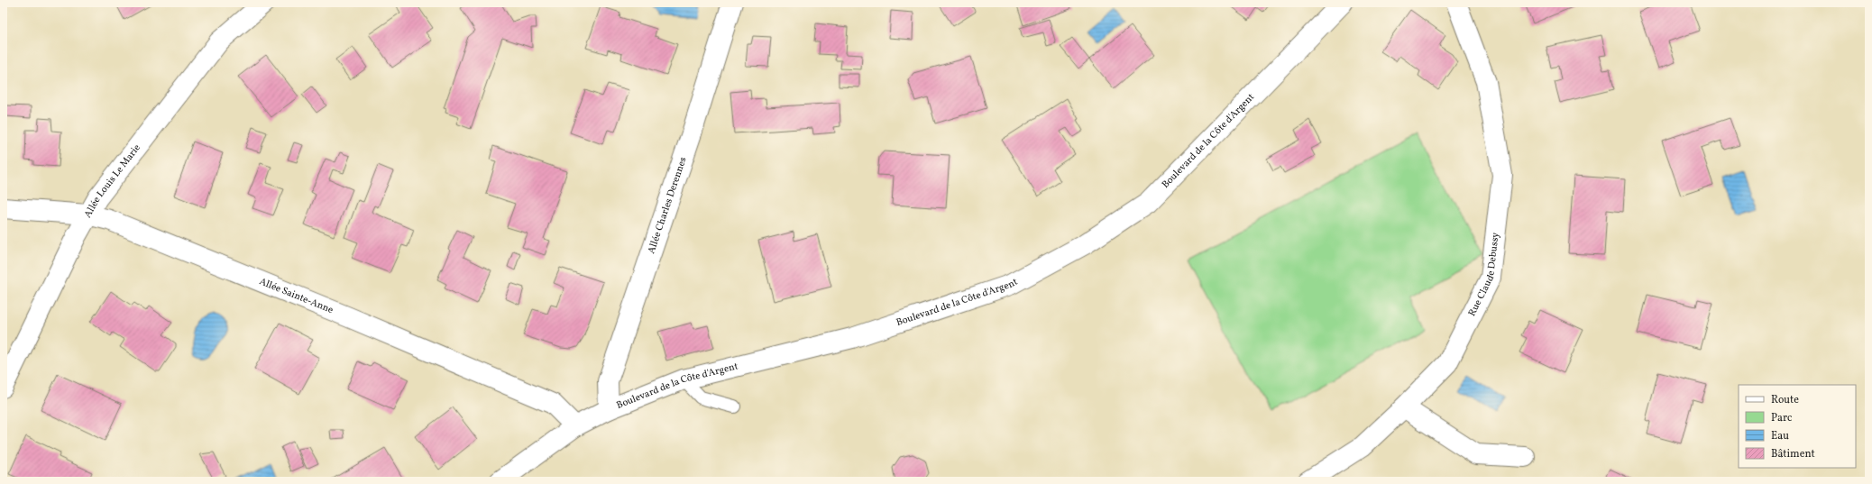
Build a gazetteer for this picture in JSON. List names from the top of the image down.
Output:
{
  "streets": {
    "street": [
      "Boulevard de la Côte d'Argent",
      "Allée Louis Le Marie",
      "Allée Charles Derennes",
      "Rue Claude Debussy",
      "Allée Sainte-Anne"
    ]
  },
  "crossings": [
    ["Boulevard de la Côte d'Argent", "Allée Charles Derennes"],
    ["Boulevard de la Côte d'Argent", "Allée Sainte-Anne"],
    ["Allée Louis Le Marie", "Allée Sainte-Anne"]
  ],
  "legend": [
    "Route",
    "Parc",
    "Eau",
    "Bâtiment"
  ]
}
